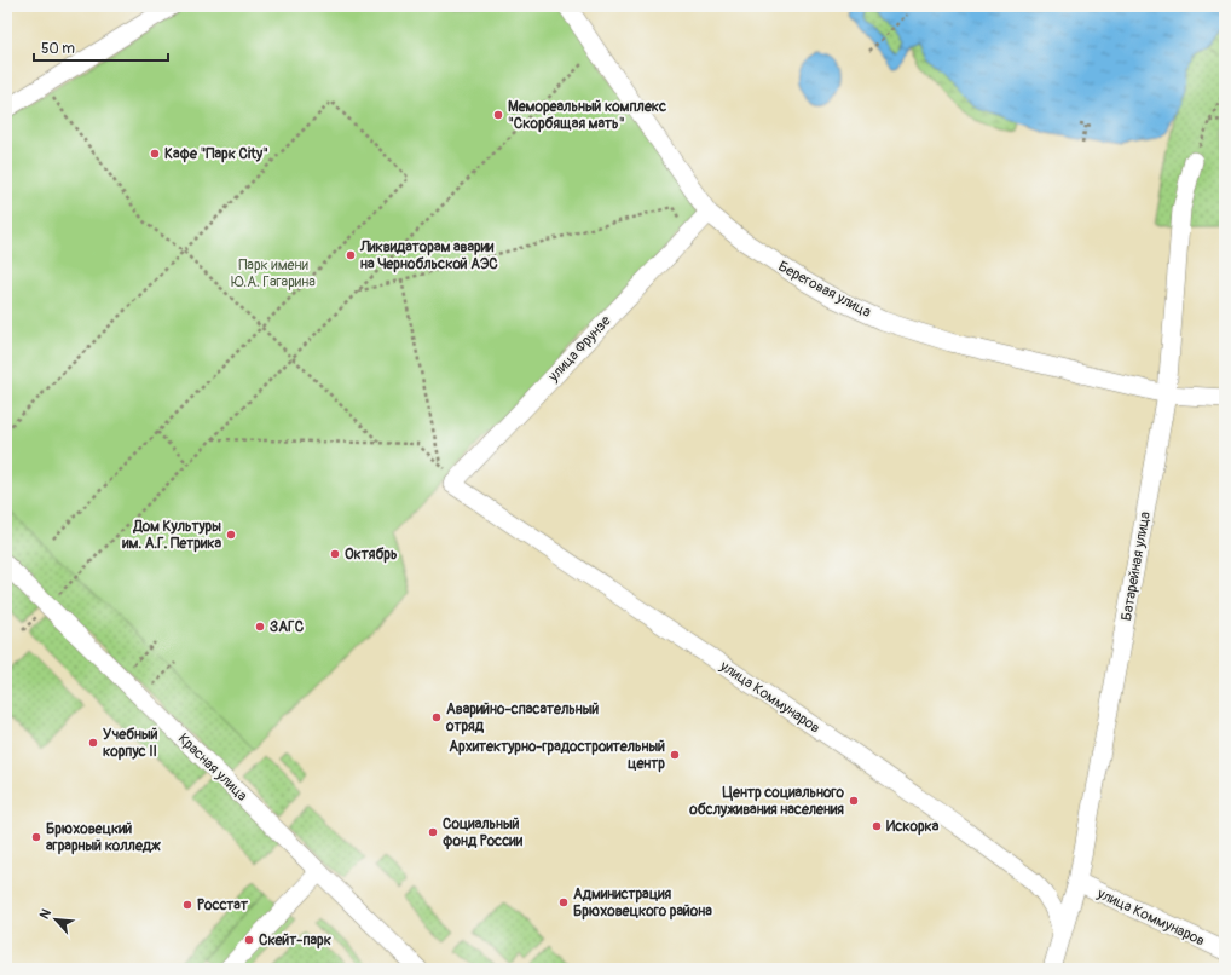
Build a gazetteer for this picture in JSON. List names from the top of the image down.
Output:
{
  "streets": {
    "street": [
      "Береговая улица",
      "улица Фрунзе",
      "Батарейная улица",
      "улица Коммунаров",
      "Красная улица"
    ]
  },
  "crossings": [
    ["Береговая улица", "улица Фрунзе"],
    ["Береговая улица", "Батарейная улица"],
    ["улица Фрунзе", "улица Коммунаров"],
    ["Батарейная улица", "улица Коммунаров"]
  ],
  "parks": ["Парк имени Ю.А. Гагарина"],
  "places": [
    "Мемореальный комплекс \"Cкорбящая мать\"",
    "Кафе \"Парк City\"",
    "Ликвидаторам аварии на Чернобльской АЭС",
    "Дом Культуры им. А.Г. Петрика",
    "Октябрь",
    "ЗАГС",
    "Аварийно-спасательный отряд",
    "Учебный корпус II",
    "Архитектурно-градостроительный центр",
    "Центр социального обслуживания населения",
    "Искорка",
    "Социальный фонд России",
    "Брюховецкий аграрный колледж",
    "Администрация Брюховецкого района",
    "Росстат",
    "Скейт-парк"
  ],
  "scale_bar": "50 m",
  "north": "top left"
}
